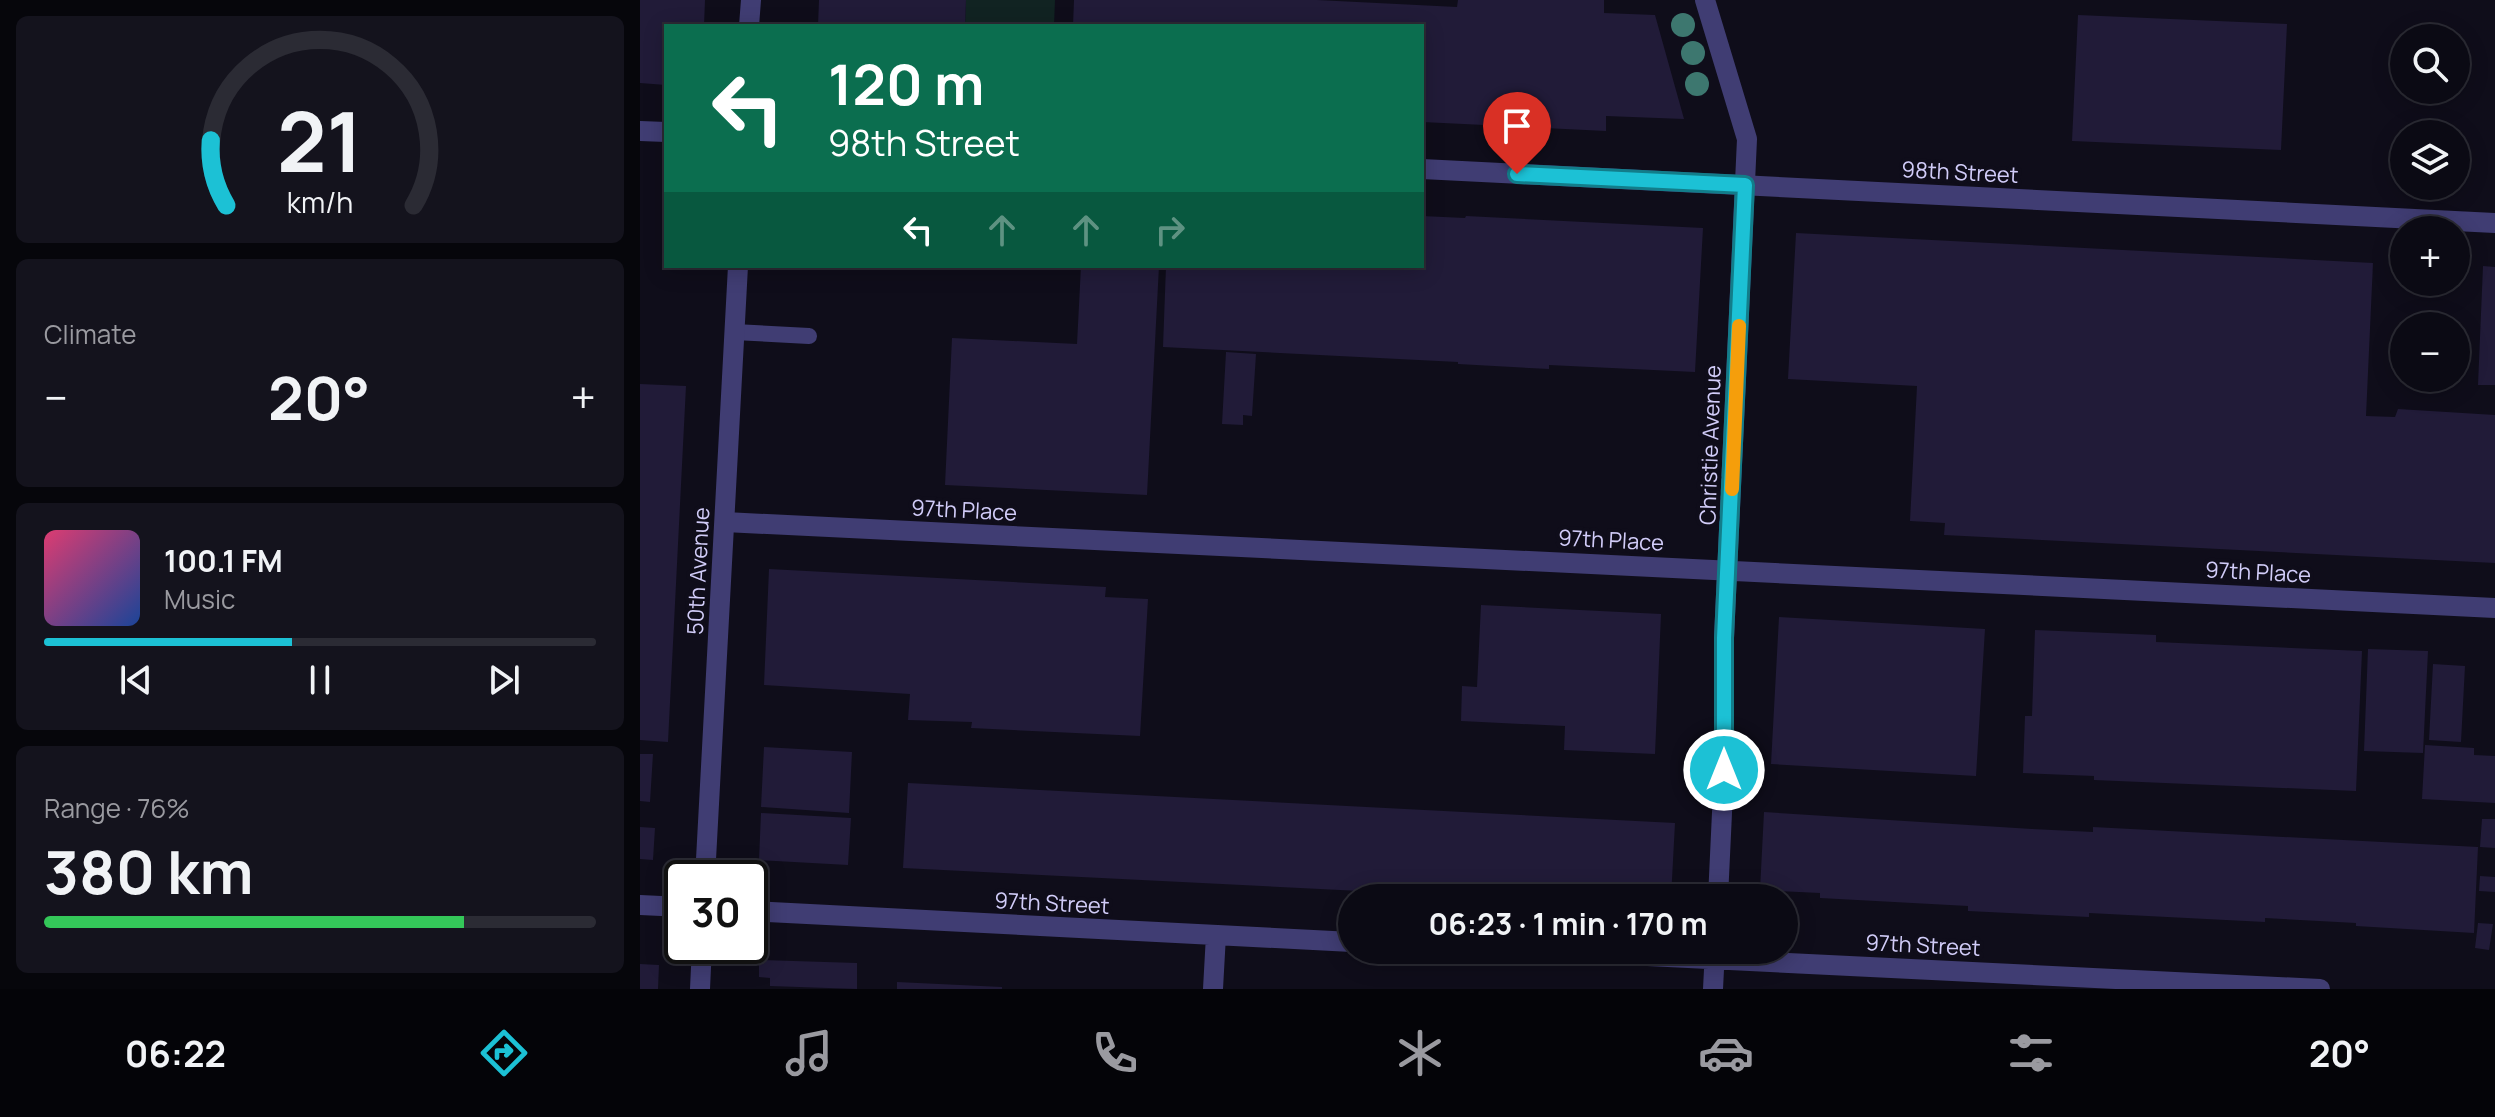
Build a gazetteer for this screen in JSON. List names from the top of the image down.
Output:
{
  "streets": {
    "street": [
      "98th Street",
      "Christie Avenue",
      "97th Place",
      "50th Avenue",
      "97th Street"
    ]
  },
  "crossings": [
    ["98th Street", "Christie Avenue"],
    ["Christie Avenue", "97th Place"],
    ["97th Place", "50th Avenue"]
  ],
  "page": {
    "map_buttons": ["+", "−"],
    "turn": ["120 m", "98th Street"],
    "tile": [
      "Climate",
      ["Range · 76%", "380 km"]
    ],
    "heat": ["−", "20°", "+"],
    "song": ["100.1 FM", "Music"],
    "limit": "30",
    "trip": "06:23 · 1 min · 170 m",
    "tabs": ["06:22", "20°"],
    "gauge": ["21", "km/h"]
  }
}
